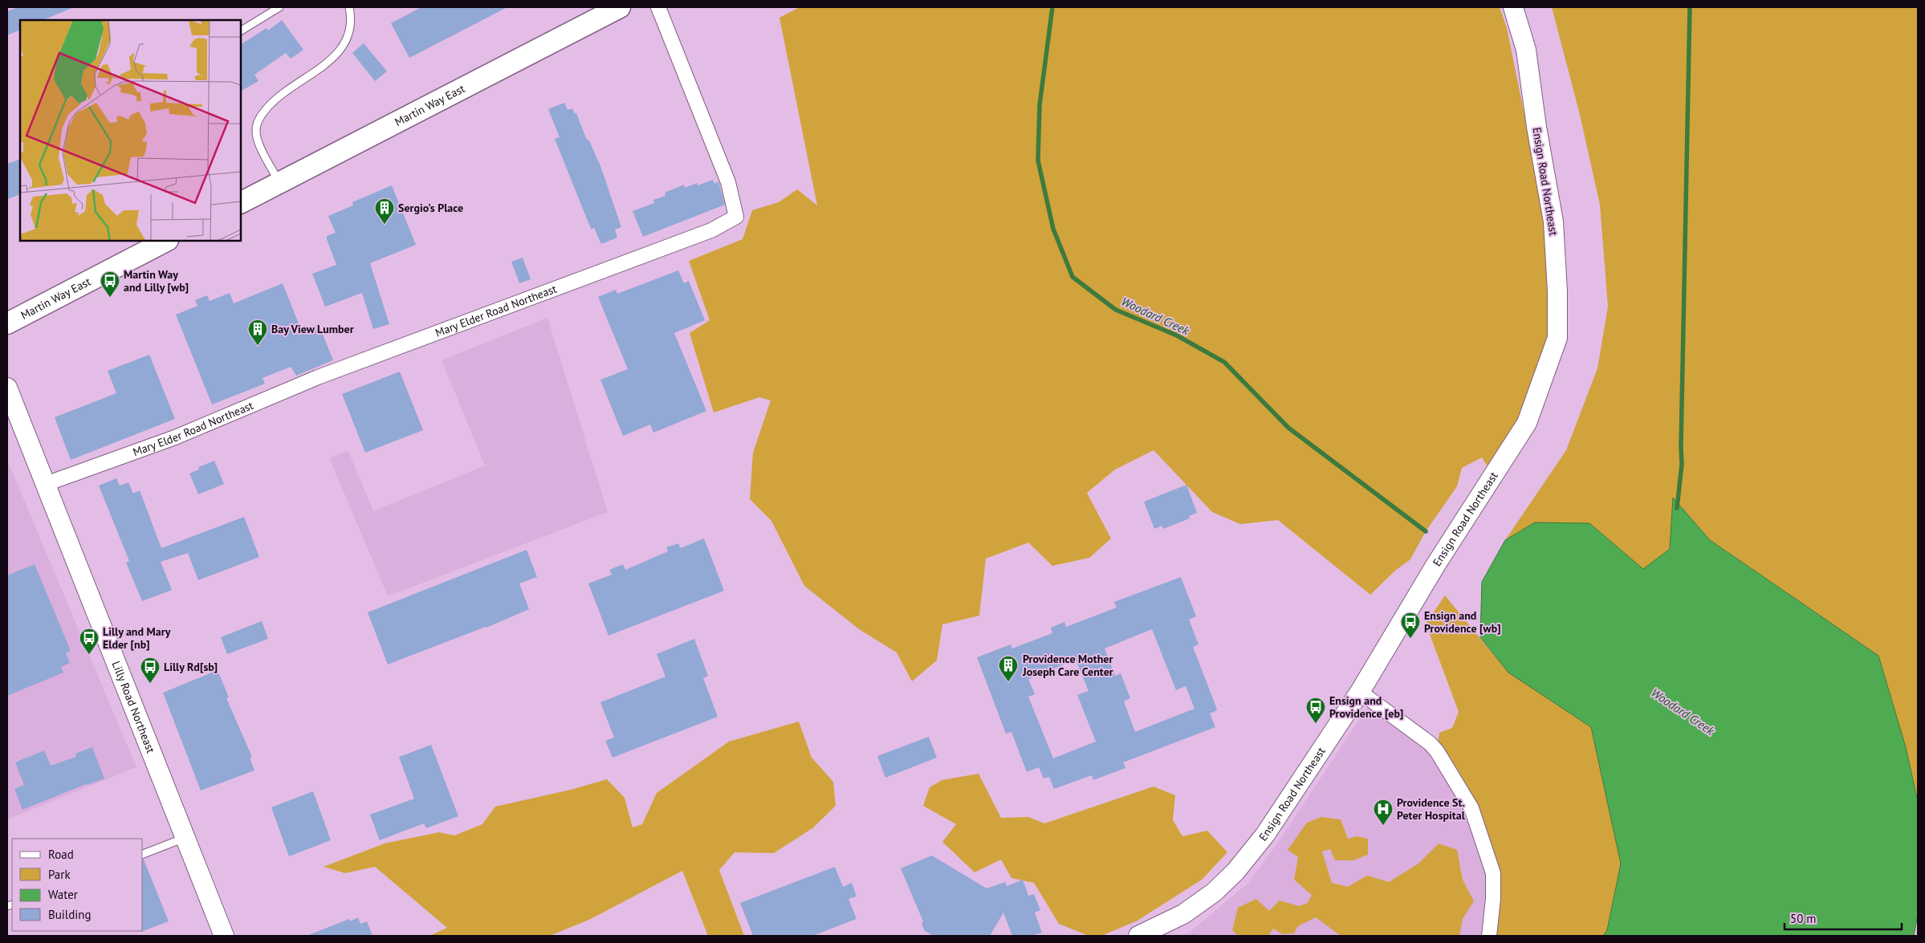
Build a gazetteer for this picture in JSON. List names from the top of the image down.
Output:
{
  "streets": {
    "main road": ["Martin Way East"],
    "street": ["Ensign Road Northeast", "Mary Elder Road Northeast", "Lilly Road Northeast"]
  },
  "crossings": [
    ["Mary Elder Road Northeast", "Lilly Road Northeast"]
  ],
  "water": ["Woodard Creek"],
  "places": {
    "building": ["Sergio's Place", "Bay View Lumber", "Providence Mother Joseph Care Center"],
    "bus stop": [
      "Martin Way and Lilly [wb]",
      "Ensign and Providence [wb]",
      "Lilly and Mary Elder [nb]",
      "Lilly Rd[sb]",
      "Ensign and Providence [eb]"
    ],
    "hospital": ["Providence St. Peter Hospital"]
  },
  "legend": [
    "Road",
    "Park",
    "Water",
    "Building"
  ],
  "scale_bar": "50 m"
}
